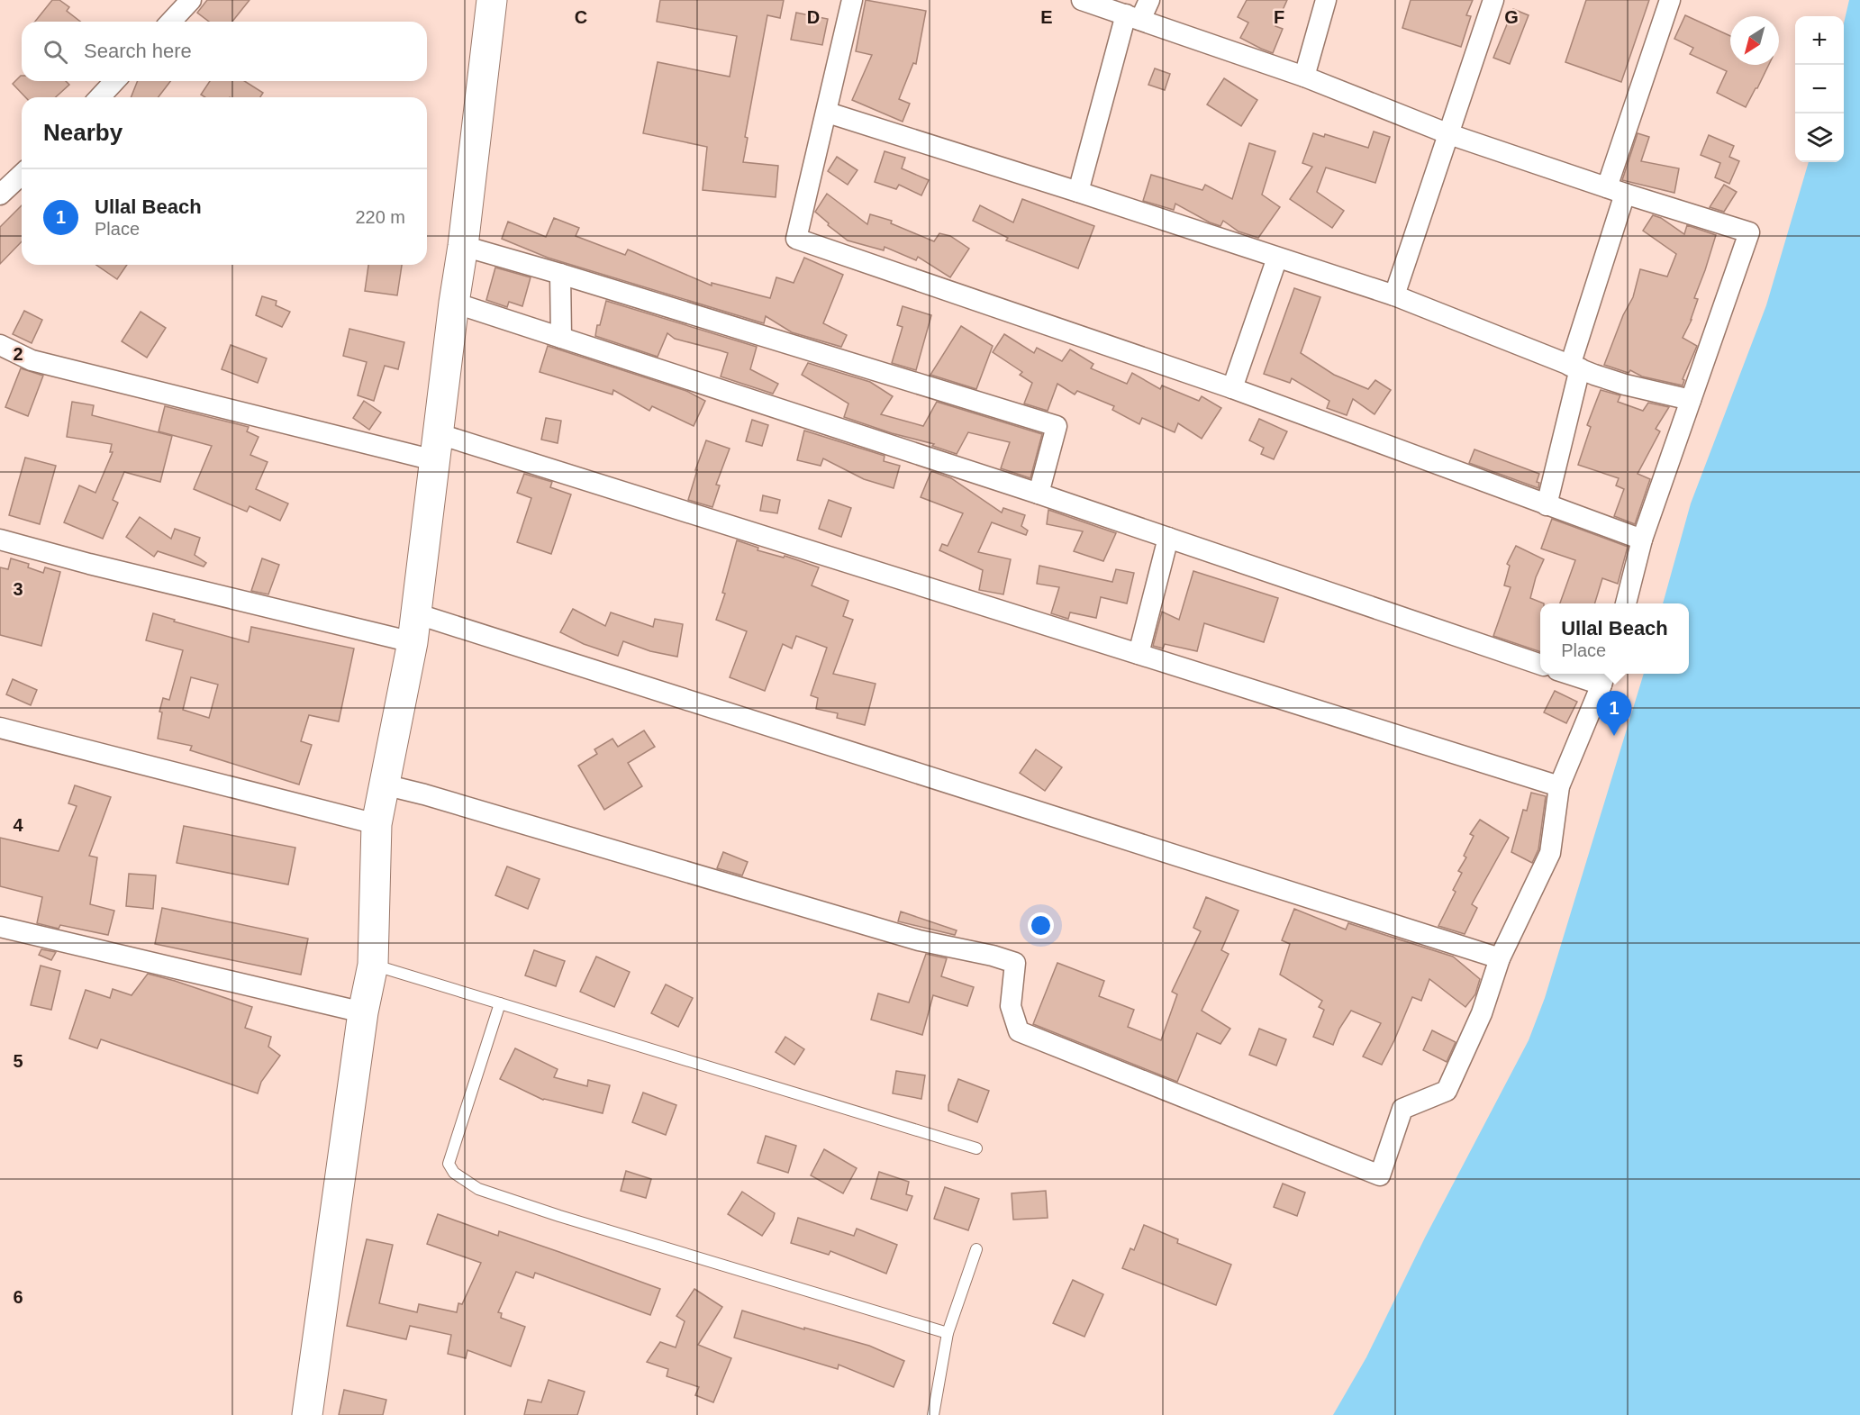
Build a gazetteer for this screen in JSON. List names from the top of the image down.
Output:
{
  "north": "bottom left",
  "page": {
    "map_buttons": ["+", "−"],
    "search": "Search here",
    "heading": "Nearby",
    "list": [
      {
        "mark": "1",
        "name": "Ullal Beach",
        "note": "Place",
        "value": "220 m"
      }
    ],
    "popup": ["Ullal Beach", "Place"],
    "pins": "1"
  },
  "grid": {
    "columns": [
      "C",
      "D",
      "E",
      "F",
      "G"
    ],
    "rows": [
      "2",
      "3",
      "4",
      "5",
      "6"
    ]
  }
}
